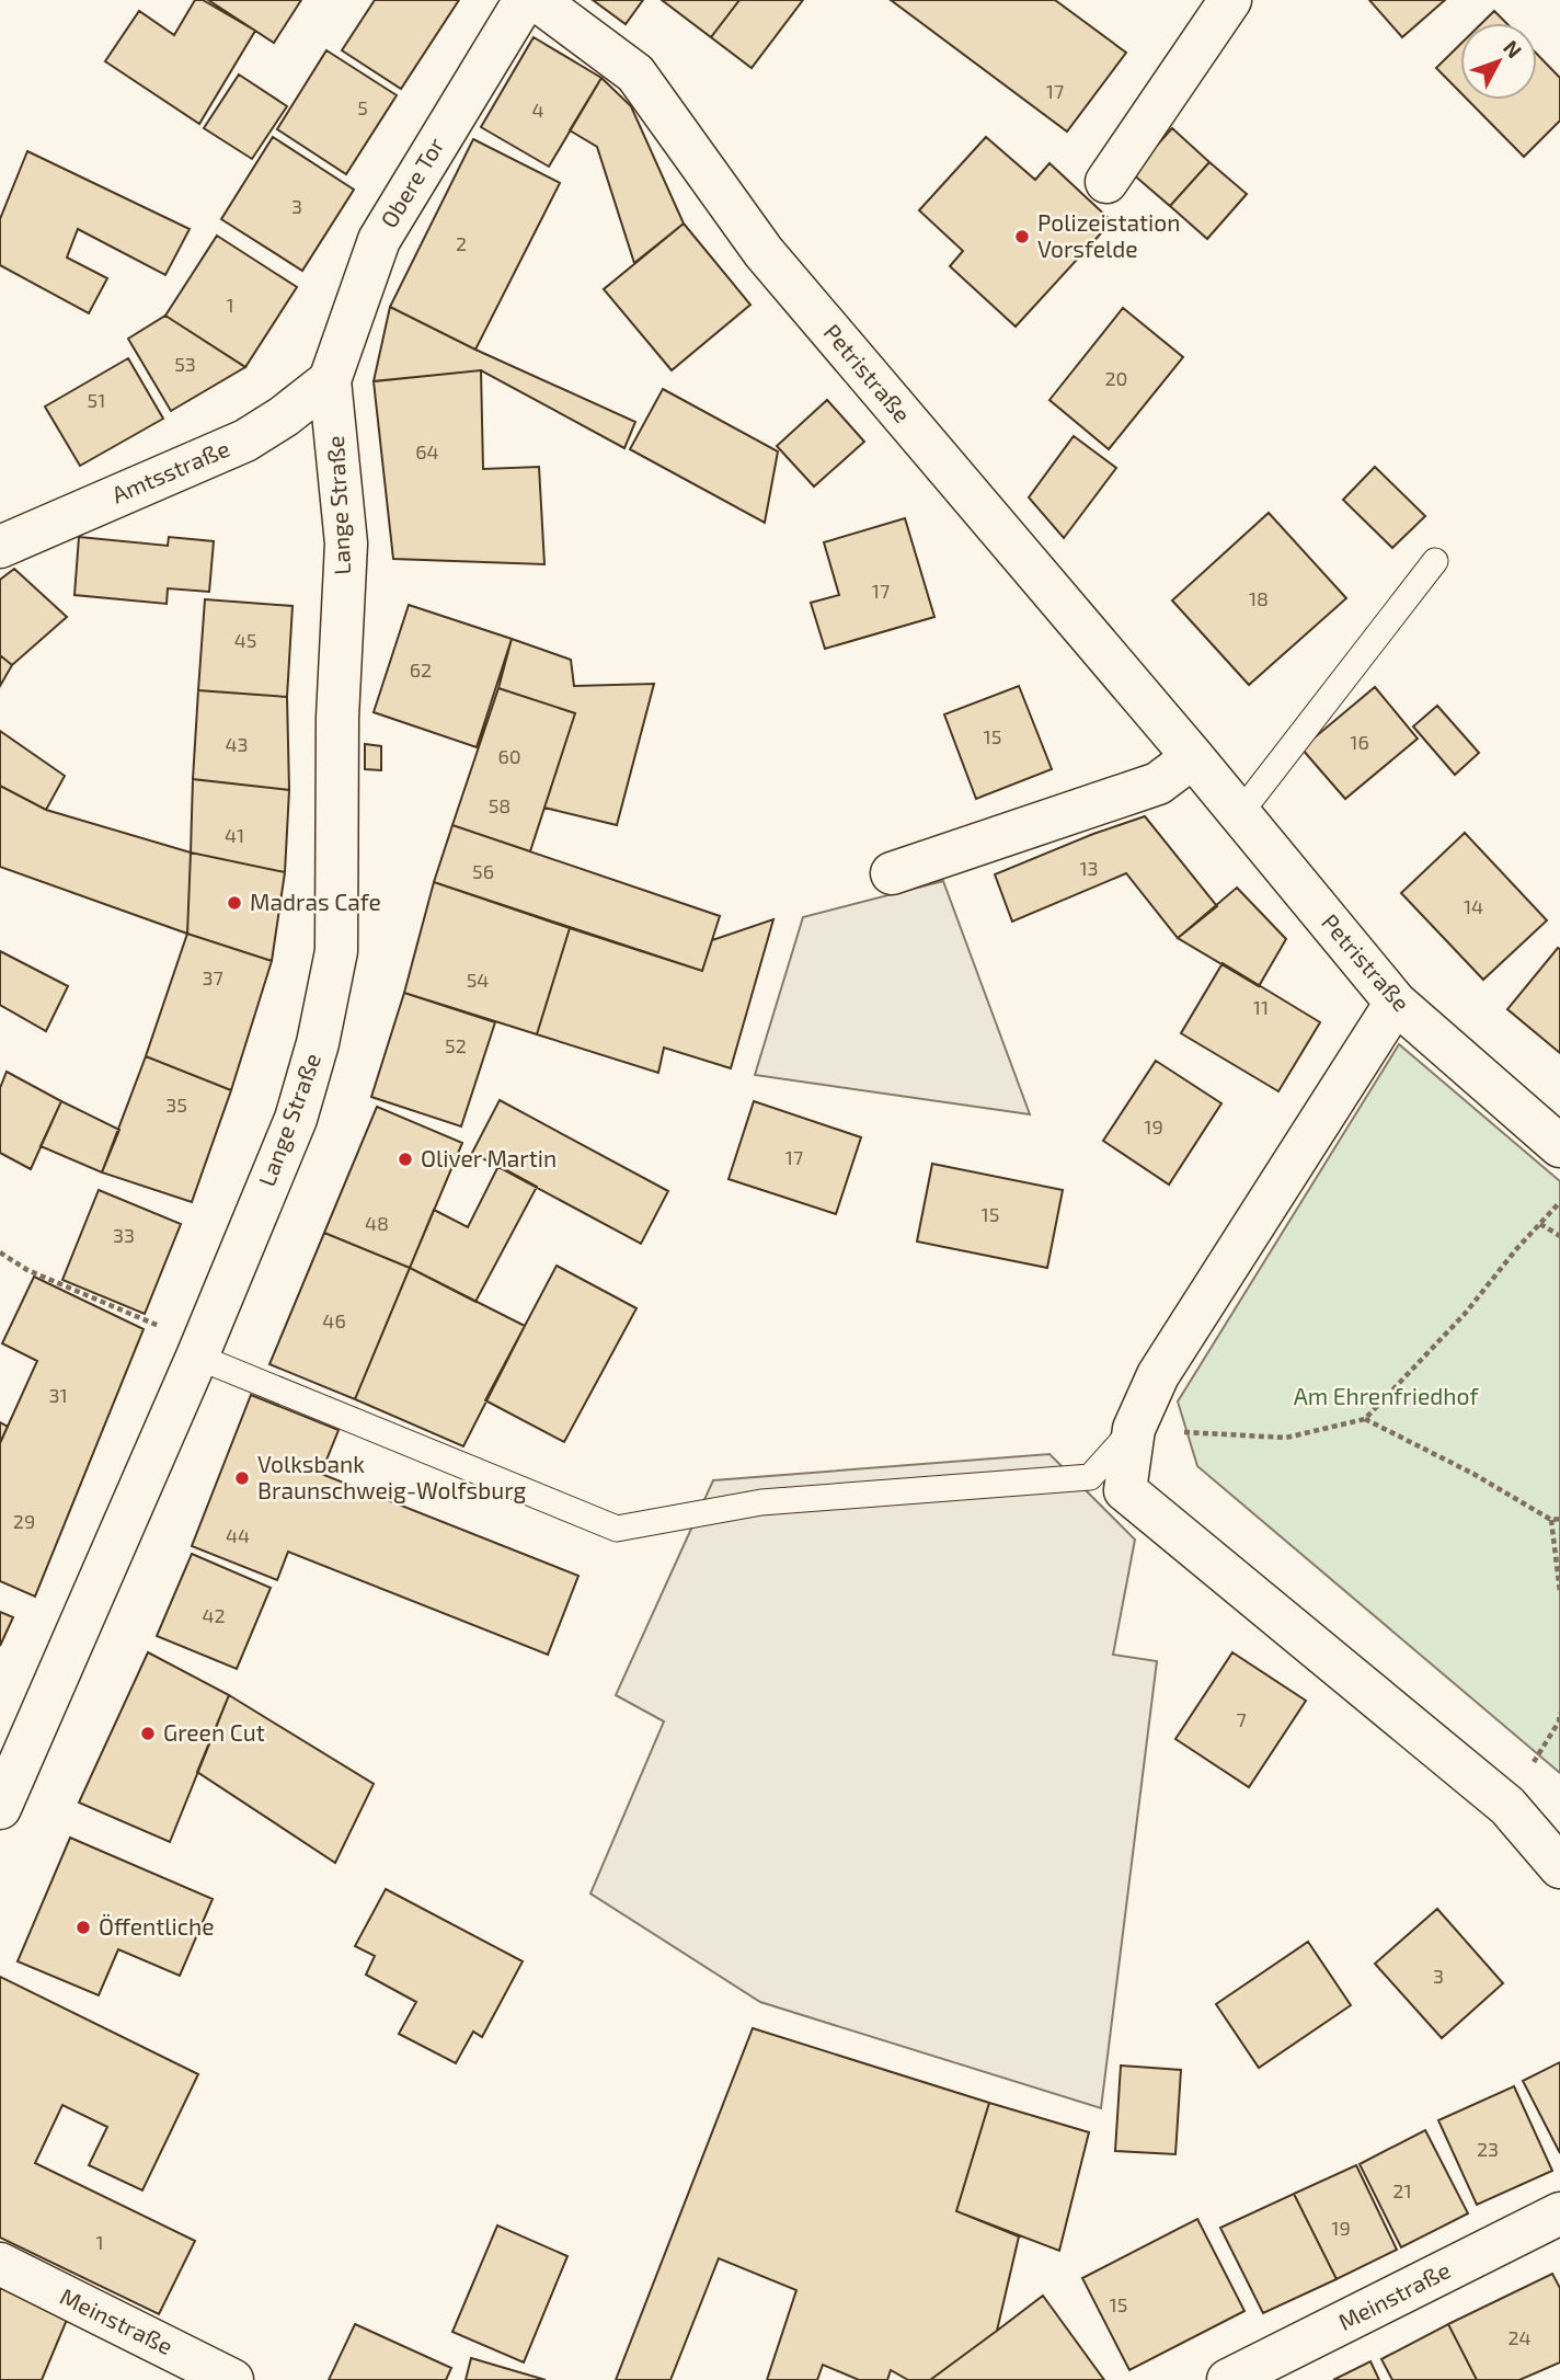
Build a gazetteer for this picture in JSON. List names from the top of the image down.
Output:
{
  "streets": {
    "street": [
      "Obere Tor",
      "Petristraße",
      "Amtsstraße",
      "Lange Straße",
      "Meinstraße"
    ]
  },
  "crossings": [
    ["Obere Tor", "Amtsstraße"],
    ["Obere Tor", "Lange Straße"],
    ["Amtsstraße", "Lange Straße"]
  ],
  "parks": ["Am Ehrenfriedhof"],
  "places": [
    "Polizeistation Vorsfelde",
    "Madras Cafe",
    "Oliver Martin",
    "Volksbank Braunschweig-Wolfsburg",
    "Green Cut",
    "Öffentliche"
  ],
  "house_numbers": [
    "17",
    "5",
    "4",
    "3",
    "2",
    "1",
    "53",
    "20",
    "51",
    "64",
    "17",
    "18",
    "45",
    "62",
    "15",
    "16",
    "43",
    "60",
    "58",
    "41",
    "13",
    "56",
    "14",
    "37",
    "54",
    "11",
    "52",
    "35",
    "19",
    "17",
    "15",
    "48",
    "33",
    "46",
    "31",
    "29",
    "44",
    "42",
    "7",
    "3",
    "23",
    "21",
    "19",
    "1",
    "15",
    "24"
  ],
  "north": "top right"
}
